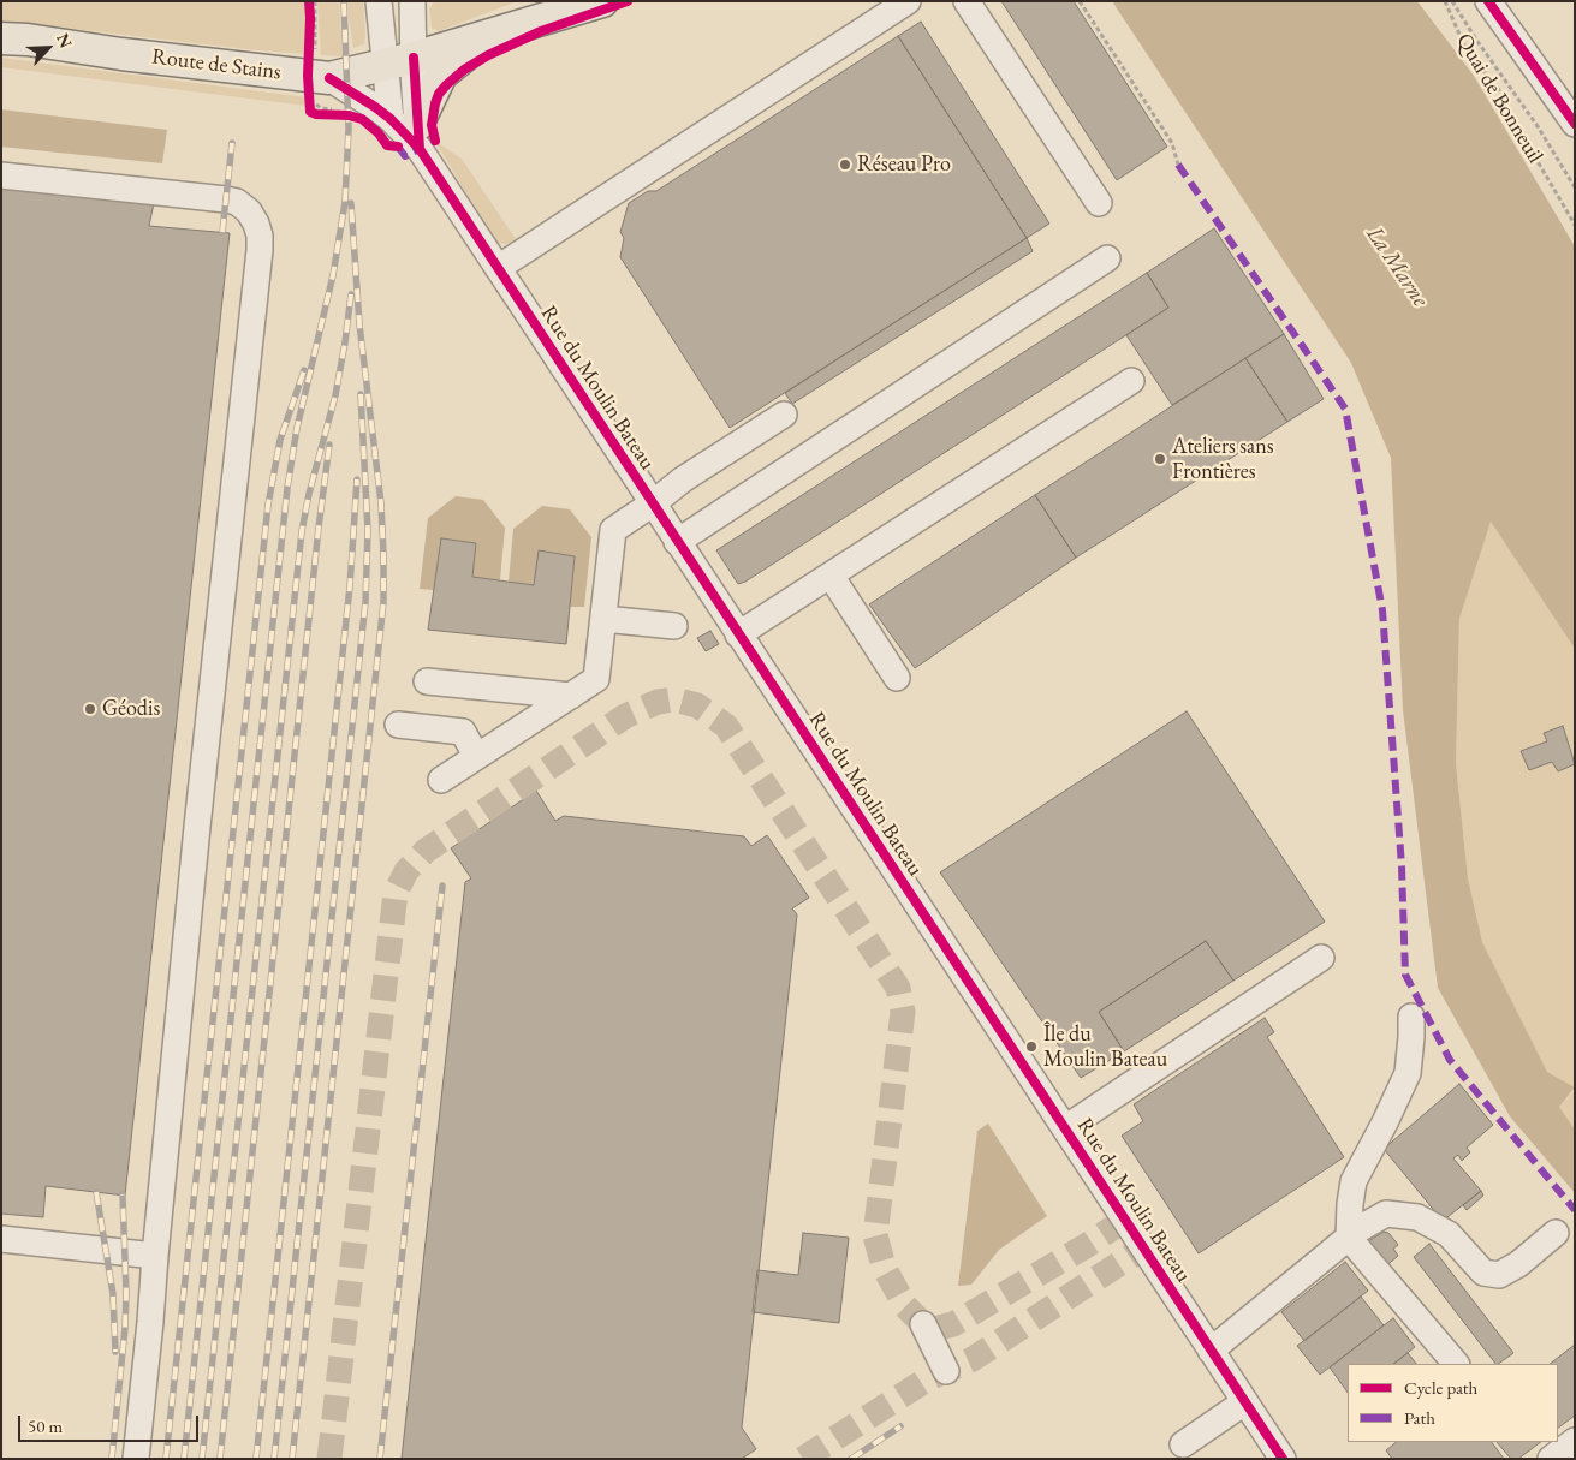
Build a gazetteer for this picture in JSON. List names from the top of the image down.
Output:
{
  "streets": {
    "main road": ["Route de Stains"],
    "street": ["Quai de Bonneuil", "Rue du Moulin Bateau"]
  },
  "water": ["La Marne"],
  "places": [
    "Réseau Pro",
    "Ateliers sans Frontières",
    "Géodis",
    "Île du Moulin Bateau"
  ],
  "legend": ["Cycle path", "Path"],
  "scale_bar": "50 m",
  "north": "top right"
}
